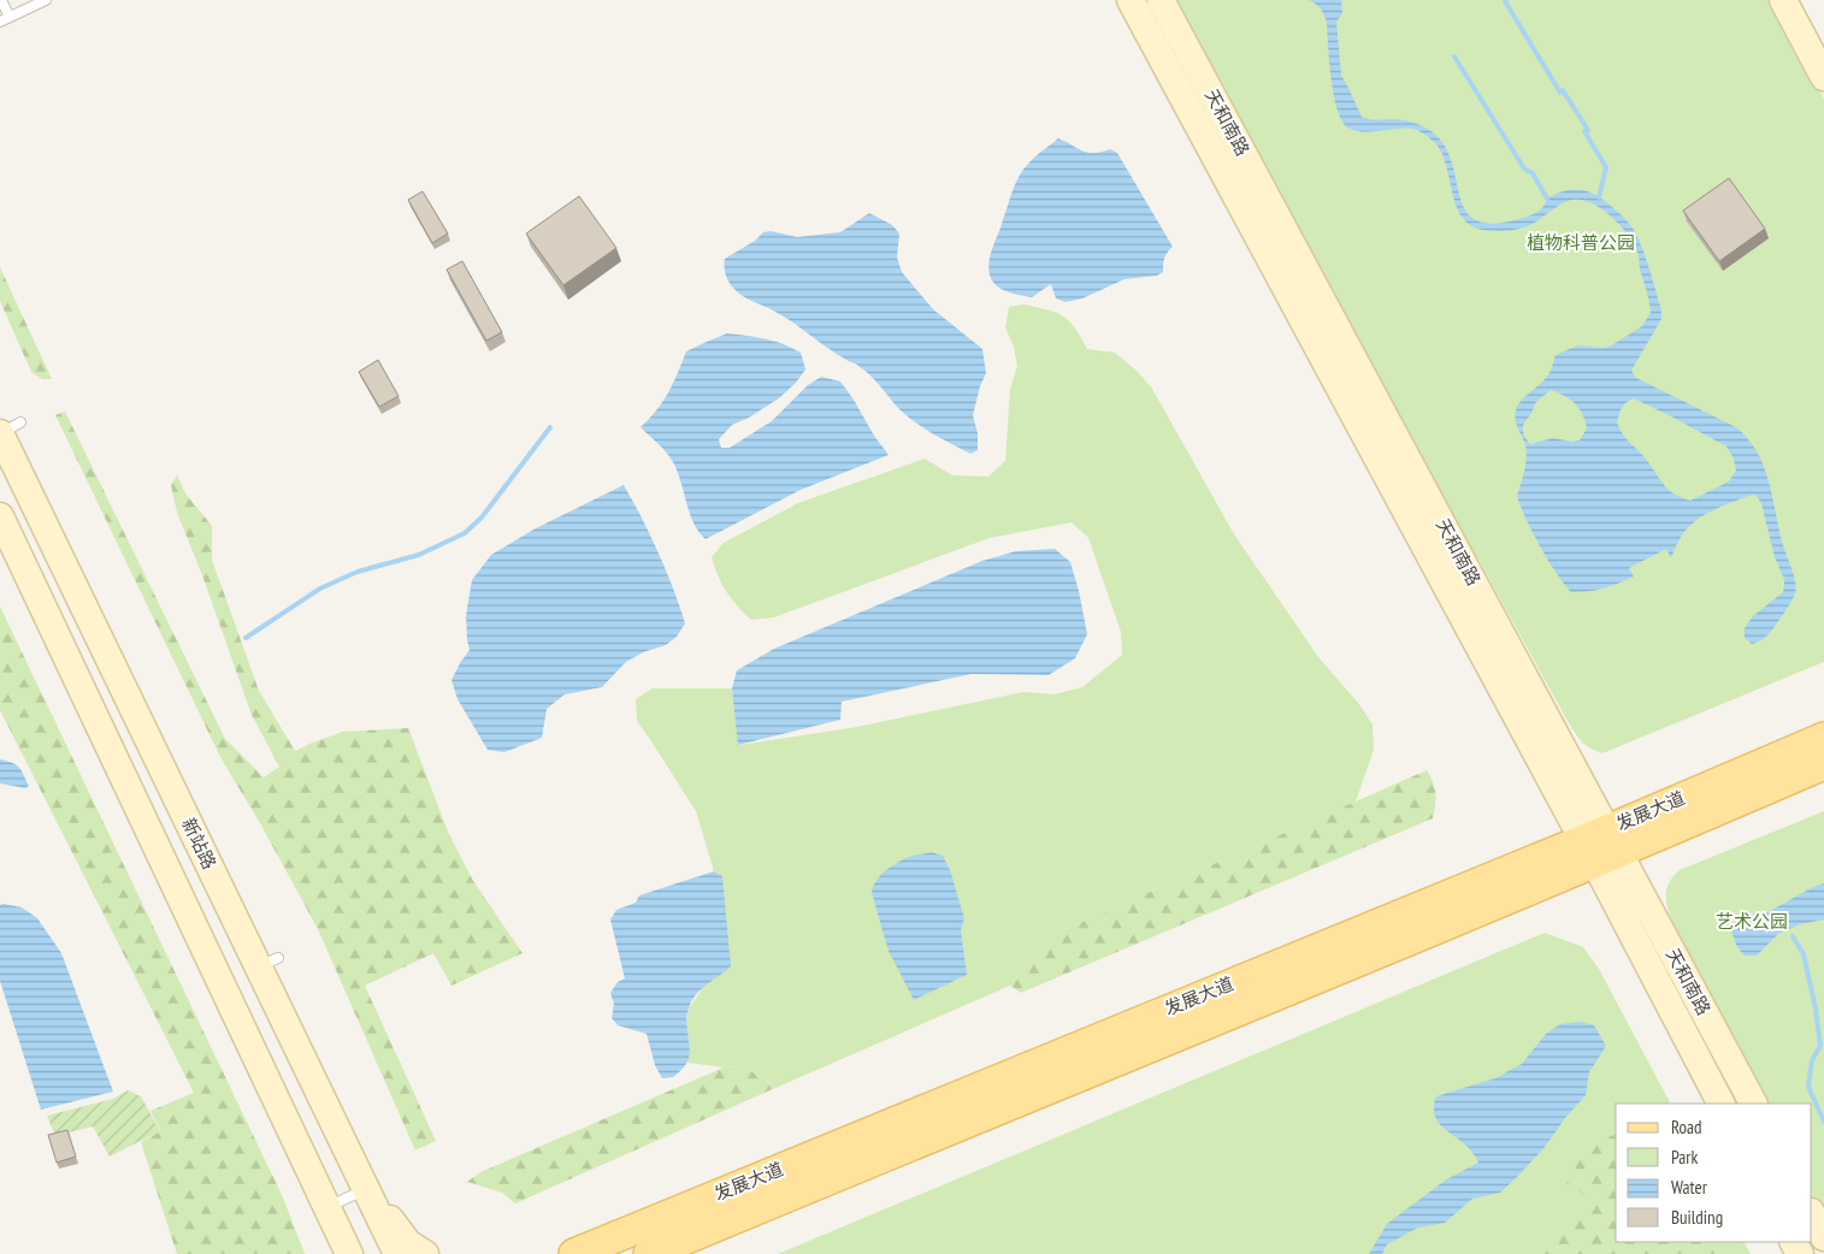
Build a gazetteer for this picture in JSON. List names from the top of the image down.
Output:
{
  "streets": {
    "main road": ["发展大道"],
    "street": ["天和南路", "新站路"]
  },
  "crossings": [
    ["天和南路", "发展大道"]
  ],
  "parks": ["植物科普公园", "艺术公园"],
  "legend": [
    "Road",
    "Park",
    "Water",
    "Building"
  ]
}
